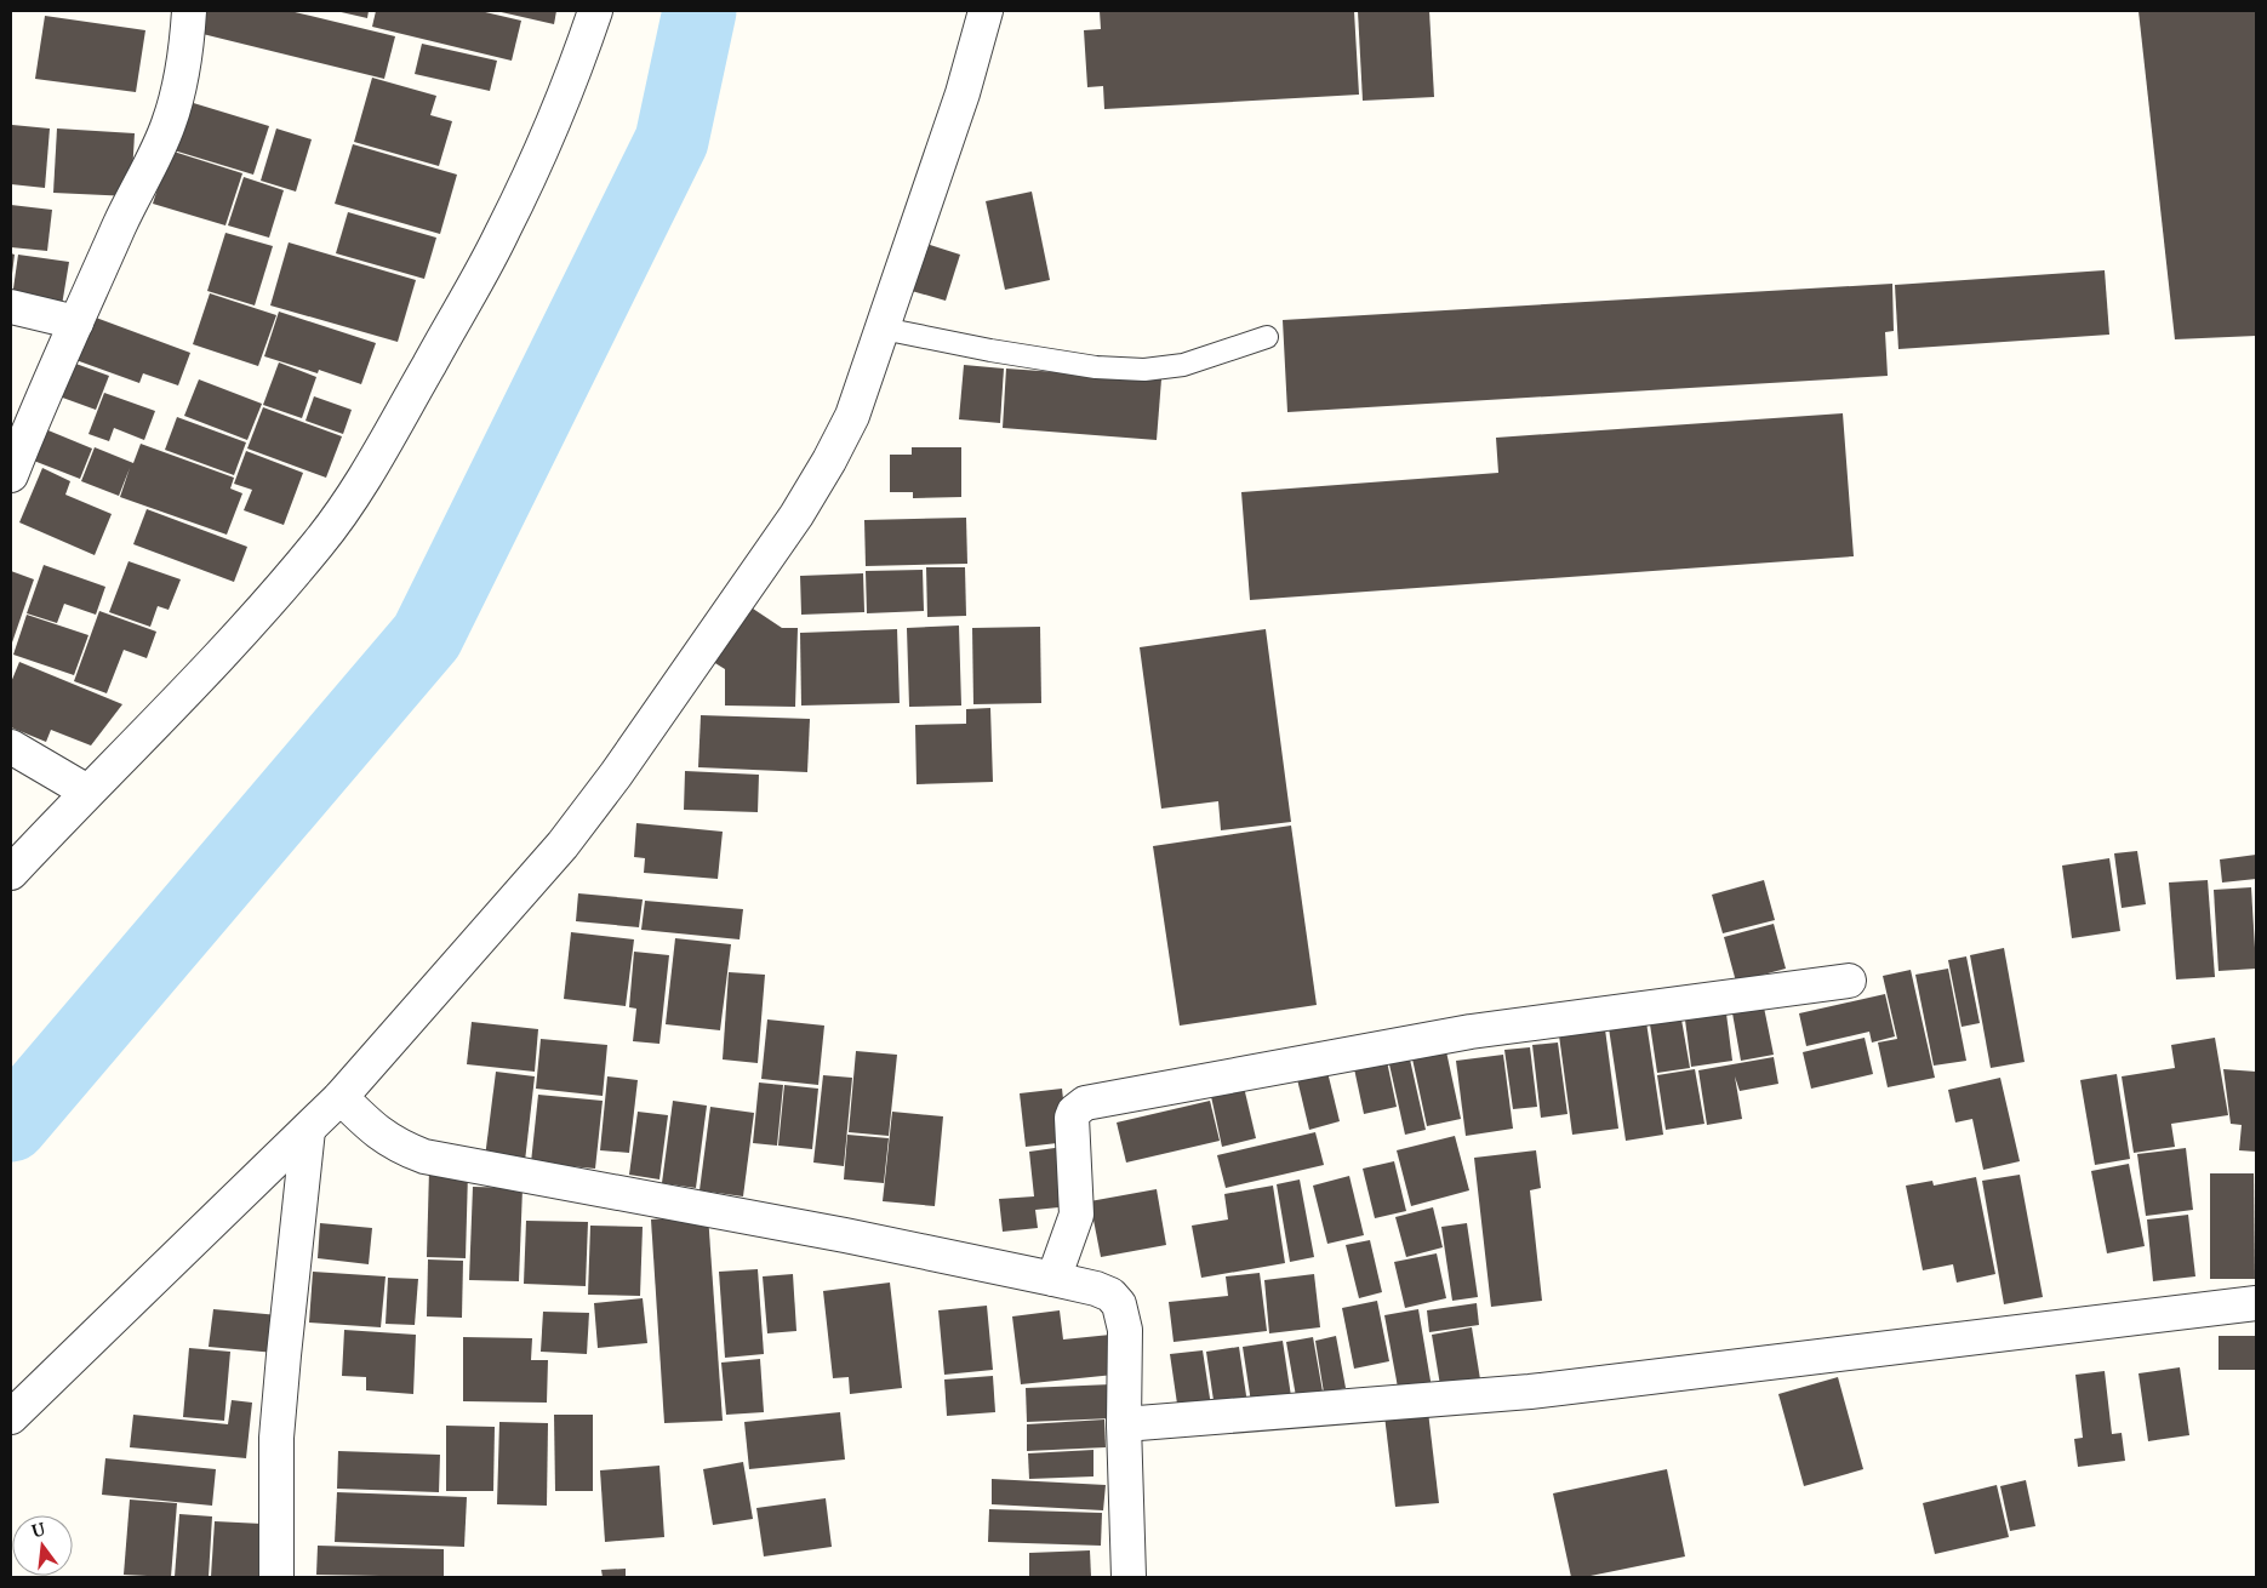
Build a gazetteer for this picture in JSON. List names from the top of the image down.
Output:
{
  "north": "top"
}
